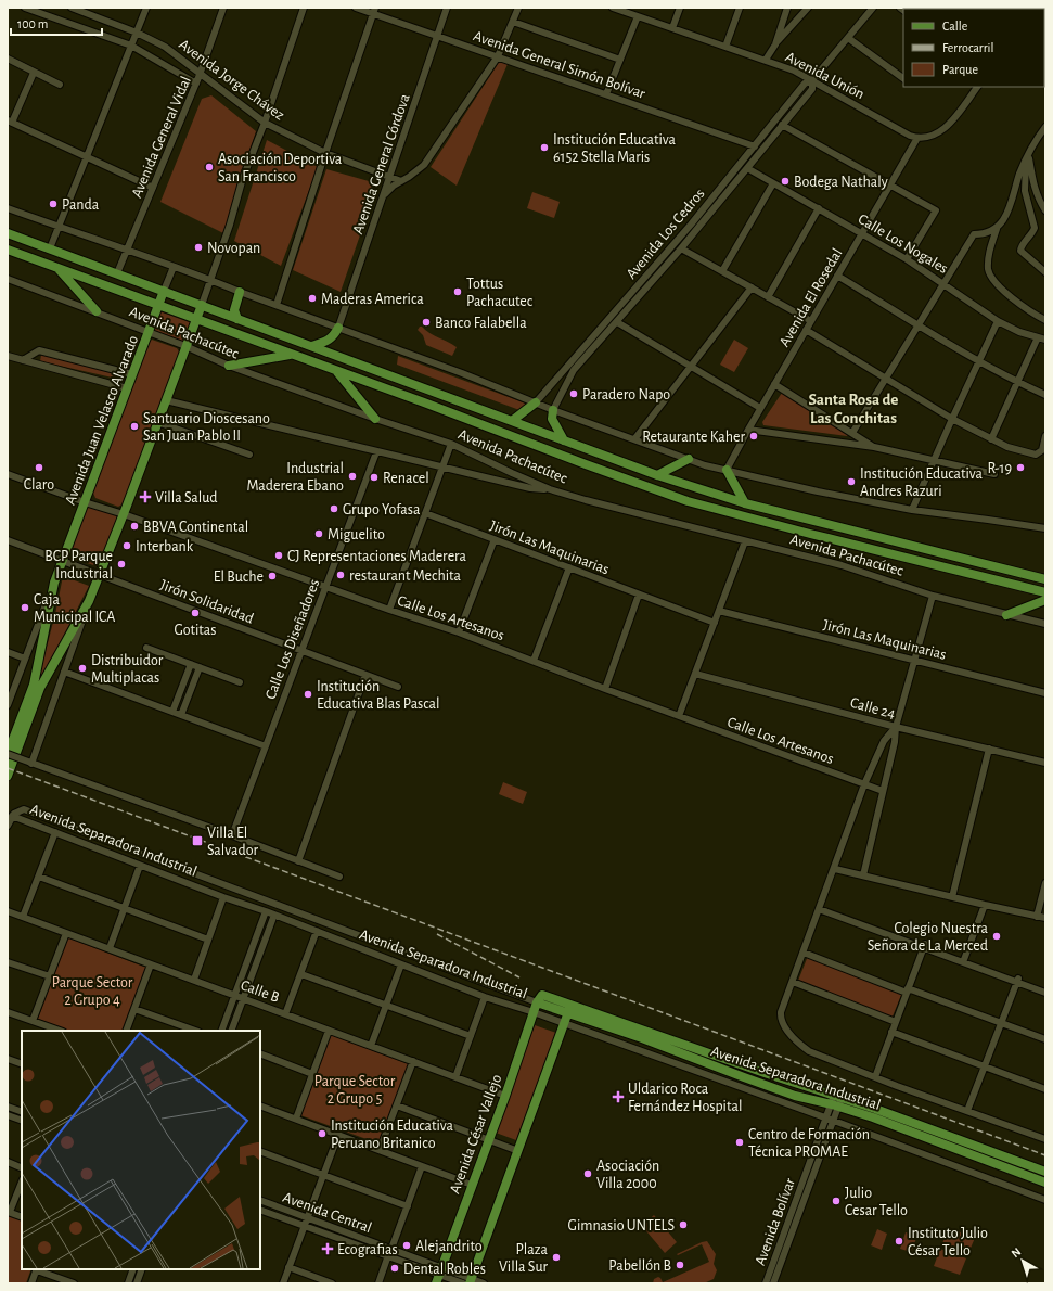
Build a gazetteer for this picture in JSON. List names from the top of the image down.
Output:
{
  "streets": {
    "main road": [
      "Avenida Pachacútec",
      "Avenida Juan Velasco Alvarado",
      "Avenida Separadora Industrial",
      "Avenida César Vallejo"
    ],
    "street": [
      "Avenida General Simón Bolívar",
      "Avenida Unión",
      "Avenida Jorge Chávez",
      "Avenida General Vidal",
      "Avenida General Córdova",
      "Avenida Los Cedros",
      "Calle Los Nogales",
      "Avenida El Rosedal",
      "Jirón Las Maquinarias",
      "Jirón Solidaridad",
      "Calle Los Artesanos",
      "Calle Los Diseñadores",
      "Calle 24",
      "Calle B",
      "Avenida Central",
      "Avenida Bolívar"
    ]
  },
  "crossings": [
    ["Avenida General Simón Bolívar", "Avenida General Córdova"],
    ["Avenida General Simón Bolívar", "Avenida Los Cedros"],
    ["Avenida Unión", "Avenida Los Cedros"],
    ["Avenida Unión", "Avenida El Rosedal"],
    ["Avenida Jorge Chávez", "Avenida General Vidal"],
    ["Avenida Jorge Chávez", "Avenida General Córdova"],
    ["Avenida General Vidal", "Avenida Pachacútec"],
    ["Avenida Los Cedros", "Calle Los Nogales"],
    ["Calle Los Nogales", "Avenida El Rosedal"],
    ["Avenida Pachacútec", "Avenida Juan Velasco Alvarado"],
    ["Avenida Juan Velasco Alvarado", "Jirón Solidaridad"],
    ["Avenida Juan Velasco Alvarado", "Calle Los Artesanos"],
    ["Jirón Solidaridad", "Calle Los Diseñadores"],
    ["Calle Los Artesanos", "Calle Los Diseñadores"],
    ["Avenida Separadora Industrial", "Avenida César Vallejo"],
    ["Avenida Separadora Industrial", "Avenida Bolívar"],
    ["Calle B", "Avenida César Vallejo"],
    ["Avenida César Vallejo", "Avenida Central"]
  ],
  "districts": ["Santa Rosa de Las Conchitas"],
  "parks": ["Parque Sector 2 Grupo 4", "Parque Sector 2 Grupo 5"],
  "places": {
    "other": [
      "Institución Educativa 6152 Stella Maris",
      "Asociación Deportiva San Francisco",
      "Bodega Nathaly",
      "Panda",
      "Novopan",
      "Tottus Pachacutec",
      "Maderas America",
      "Banco Falabella",
      "Paradero Napo",
      "Santuario Dioscesano San Juan Pablo II",
      "Retaurante Kaher",
      "Claro",
      "R-19",
      "Industrial Maderera Ebano",
      "Renacel",
      "Institución Educativa Andres Razuri",
      "Grupo Yofasa",
      "BBVA Continental",
      "Miguelito",
      "Interbank",
      "CJ Representaciones Maderera",
      "BCP Parque Industrial",
      "restaurant Mechita",
      "El Buche",
      "Caja Municipal ICA",
      "Gotitas",
      "Distribuidor Multiplacas",
      "Institución Educativa Blas Pascal",
      "Colegio Nuestra Señora de La Merced",
      "Institución Educativa Peruano Britanico",
      "Centro de Formación Técnica PROMAE",
      "Asociación Villa 2000",
      "Julio Cesar Tello",
      "Gimnasio UNTELS",
      "Instituto Julio César Tello",
      "Alejandrito",
      "Plaza Villa Sur",
      "Pabellón B",
      "Dental Robles"
    ],
    "health": ["Villa Salud", "Uldarico Roca Fernández Hospital", "Ecografias"],
    "transit": ["Villa El Salvador"]
  },
  "legend": ["Calle", "Ferrocarril", "Parque"],
  "scale_bar": "100 m",
  "north": "top left"
}
